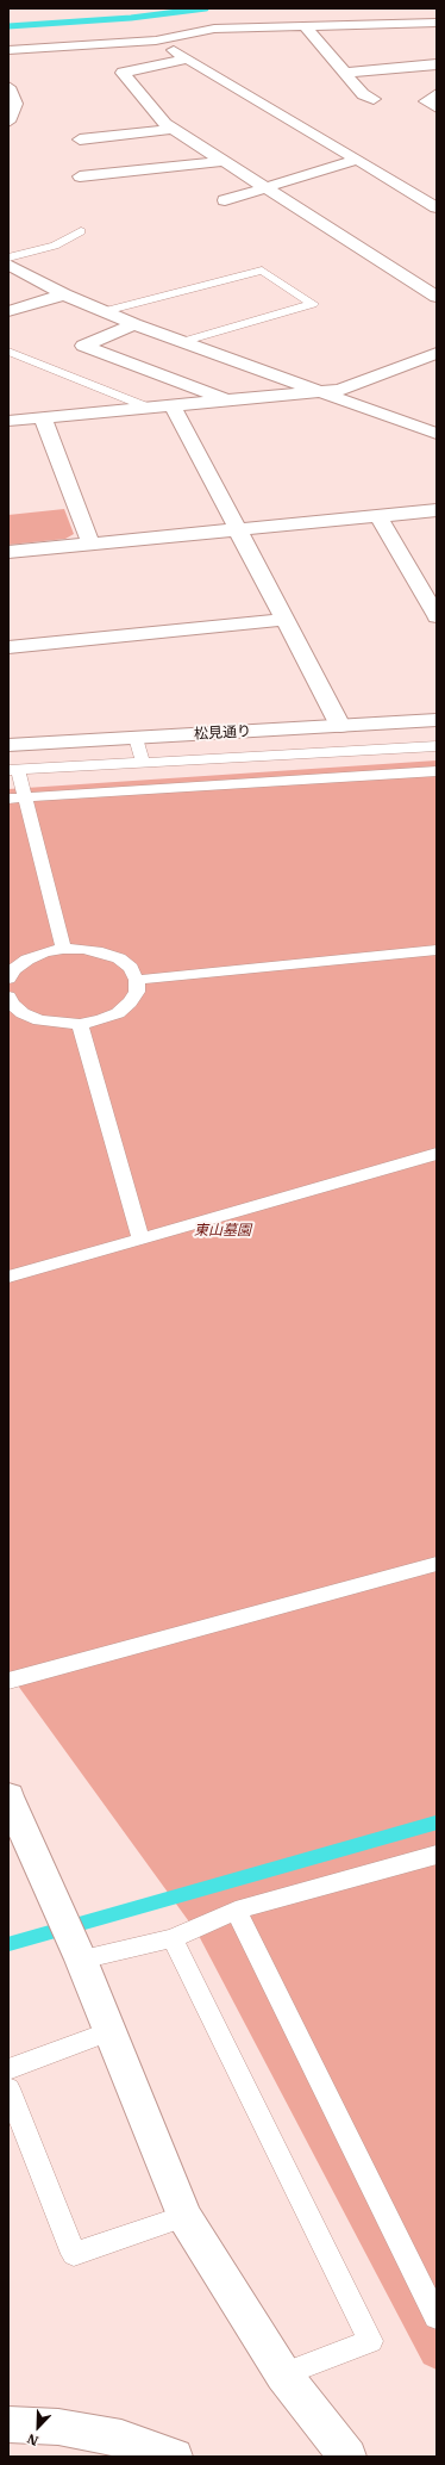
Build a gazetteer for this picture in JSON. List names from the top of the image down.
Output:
{
  "streets": {
    "street": ["松見通り"]
  },
  "parks": ["東山墓園"],
  "north": "bottom left"
}
